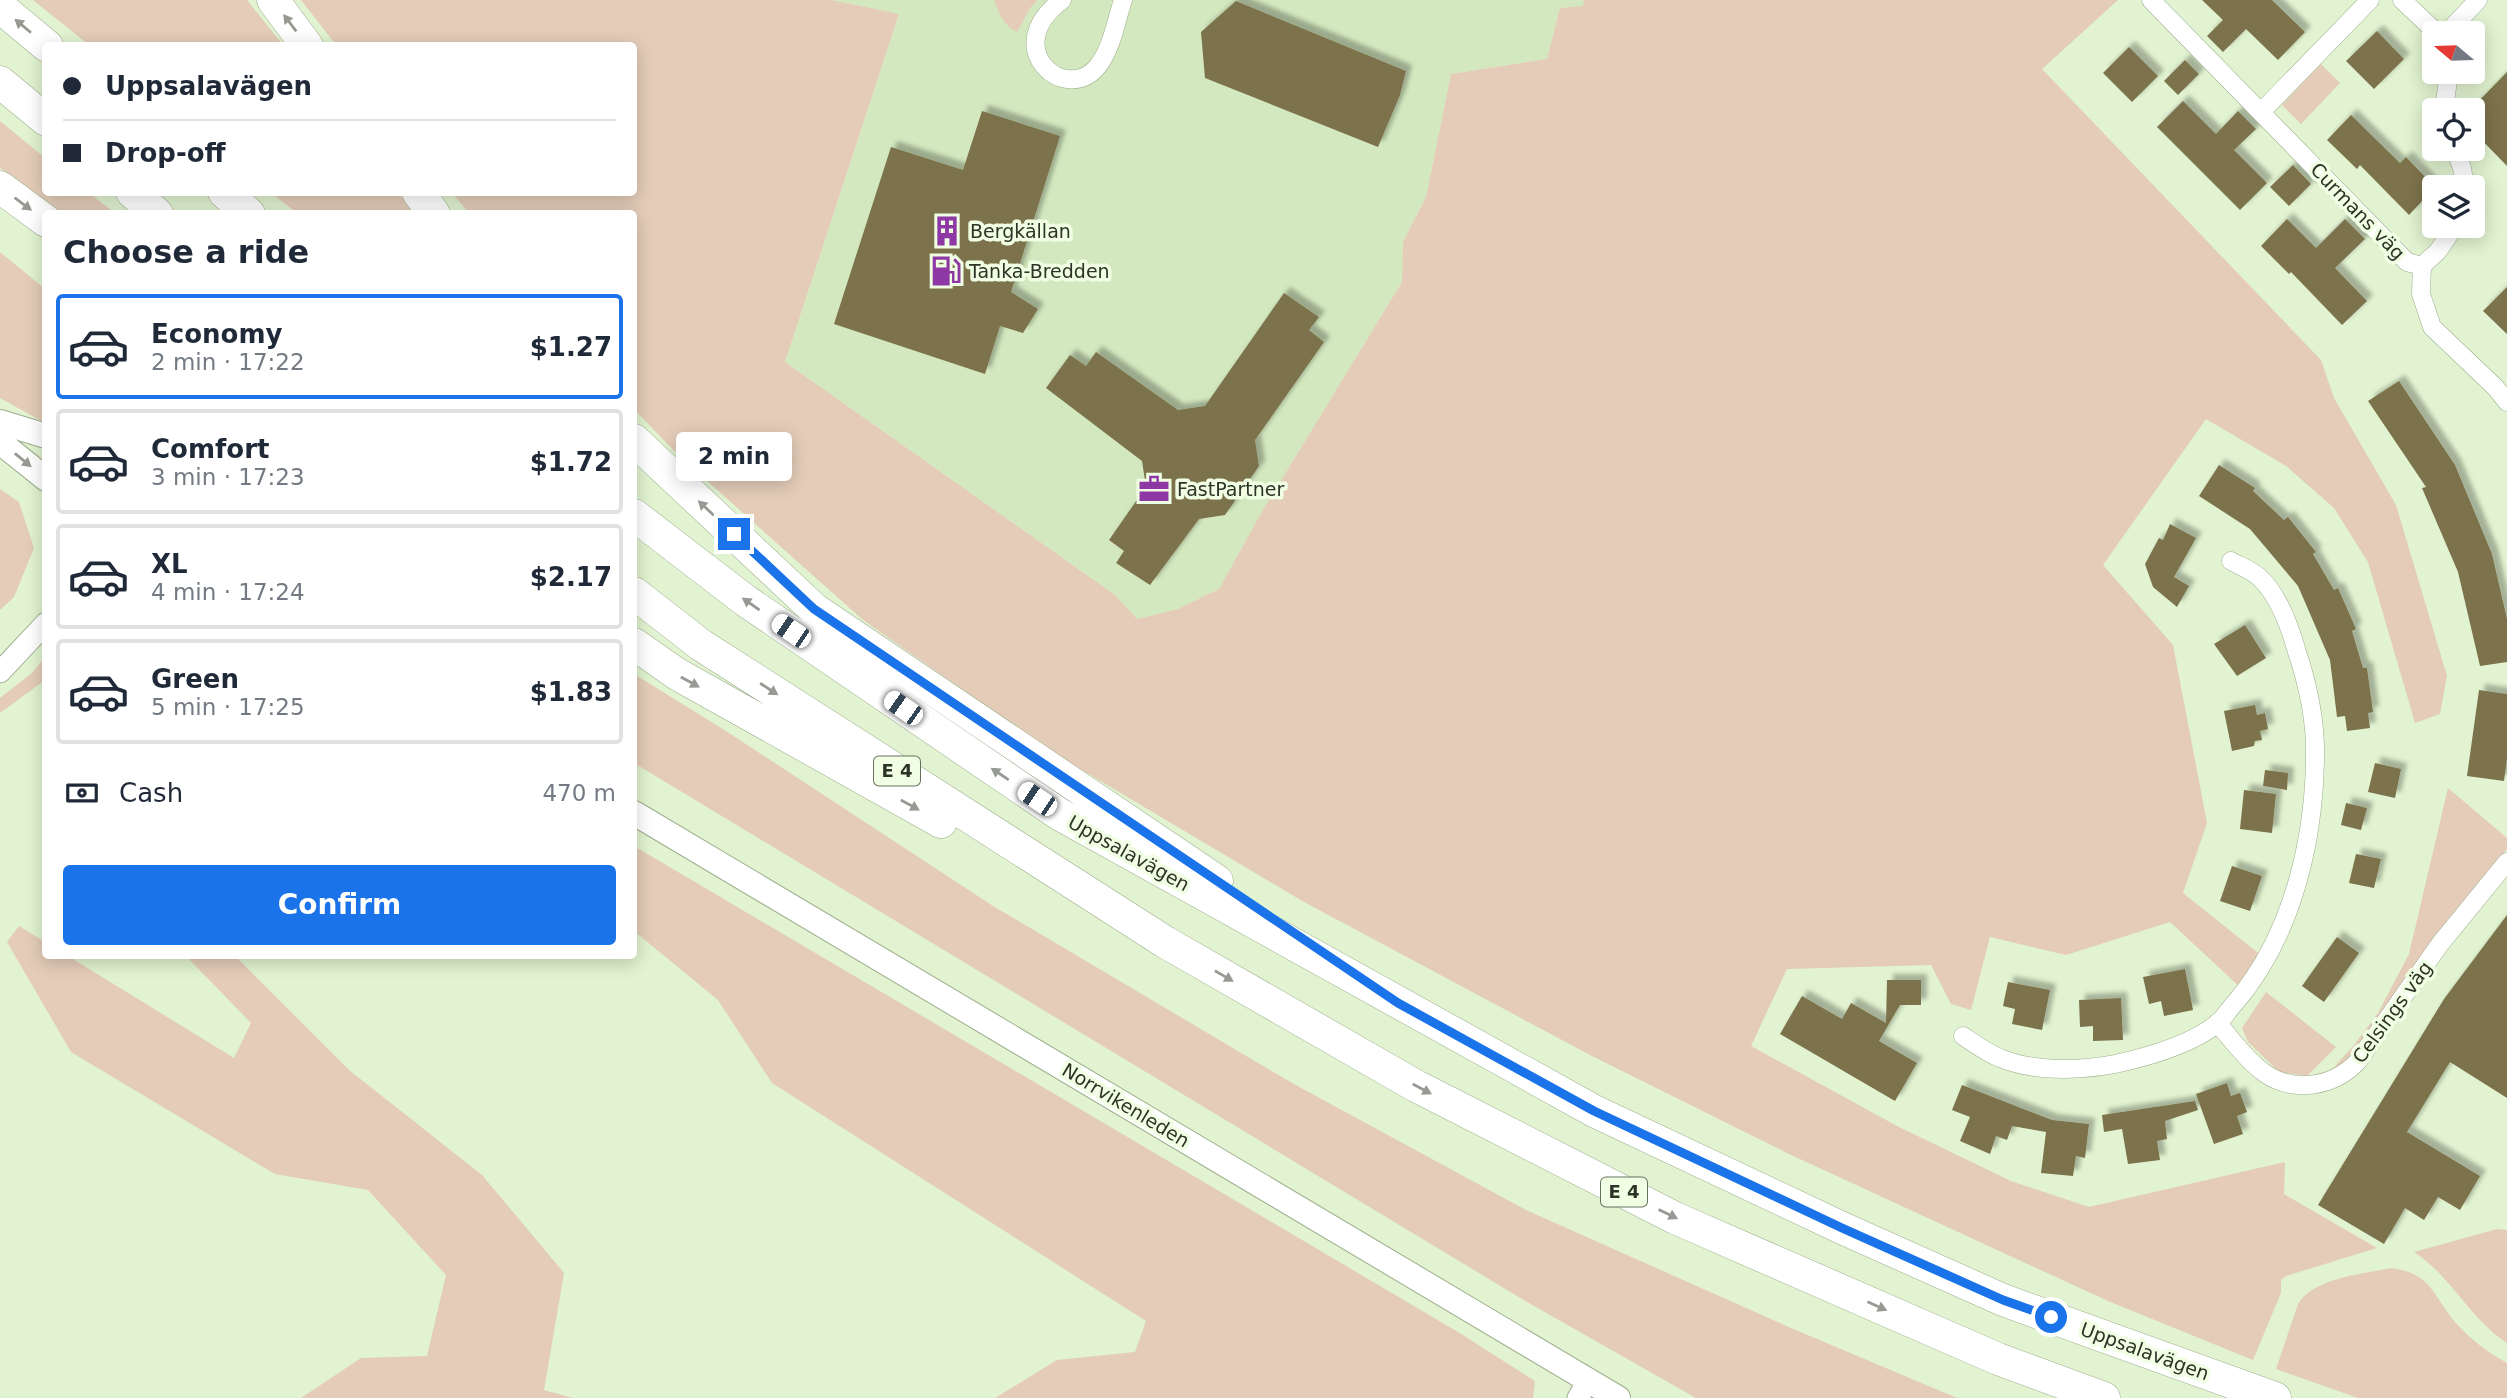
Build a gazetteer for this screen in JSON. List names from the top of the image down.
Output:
{
  "streets": {
    "highway": ["E 4", "Uppsalavägen"],
    "main road": ["Norrvikenleden"],
    "street": ["Curmans väg", "Celsings väg"]
  },
  "places": {
    "building": ["Bergkällan"],
    "fuel station": ["Tanka-Bredden"],
    "office": ["FastPartner"]
  },
  "north": "left",
  "page": {
    "banner": ["Uppsalavägen", "Drop-off"],
    "heading": "Choose a ride",
    "list": [
      {
        "name": "Economy",
        "note": "2 min · 17:22",
        "value": "$1.27"
      },
      {
        "name": "Comfort",
        "note": "3 min · 17:23",
        "value": "$1.72"
      },
      {
        "name": "XL",
        "note": "4 min · 17:24",
        "value": "$2.17"
      },
      {
        "name": "Green",
        "note": "5 min · 17:25",
        "value": "$1.83"
      }
    ],
    "bubble": "2 min",
    "pay": ["Cash", "470 m"],
    "buttons": "Confirm"
  }
}
